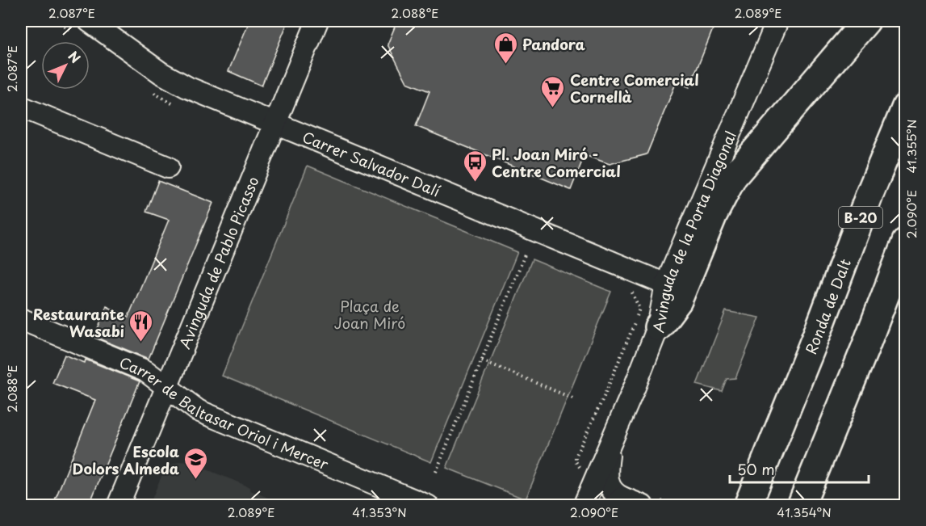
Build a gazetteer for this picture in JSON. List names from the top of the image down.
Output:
{
  "streets": {
    "highway": ["B-20", "Ronda de Dalt"],
    "street": [
      "Carrer Salvador Dalí",
      "Avinguda de la Porta Diagonal",
      "Avinguda de Pablo Picasso",
      "Carrer de Baltasar Oriol i Mercer"
    ]
  },
  "crossings": [
    ["Carrer Salvador Dalí", "Avinguda de la Porta Diagonal"],
    ["Carrer Salvador Dalí", "Avinguda de Pablo Picasso"],
    ["Avinguda de Pablo Picasso", "Carrer de Baltasar Oriol i Mercer"]
  ],
  "parks": ["Plaça de Joan Miró"],
  "places": {
    "shop": ["Pandora"],
    "supermarket": ["Centre Comercial Cornellà"],
    "bus stop": ["Pl. Joan Miró - Centre Comercial"],
    "restaurant": ["Restaurante Wasabi"],
    "school or university": ["Escola Dolors Almeda"]
  },
  "scale_bar": "50 m",
  "north": "top right",
  "coordinates": [
    "2.087°E",
    "2.088°E",
    "2.089°E",
    "41.355°N",
    "2.090°E",
    "41.353°N",
    "41.354°N"
  ]
}
